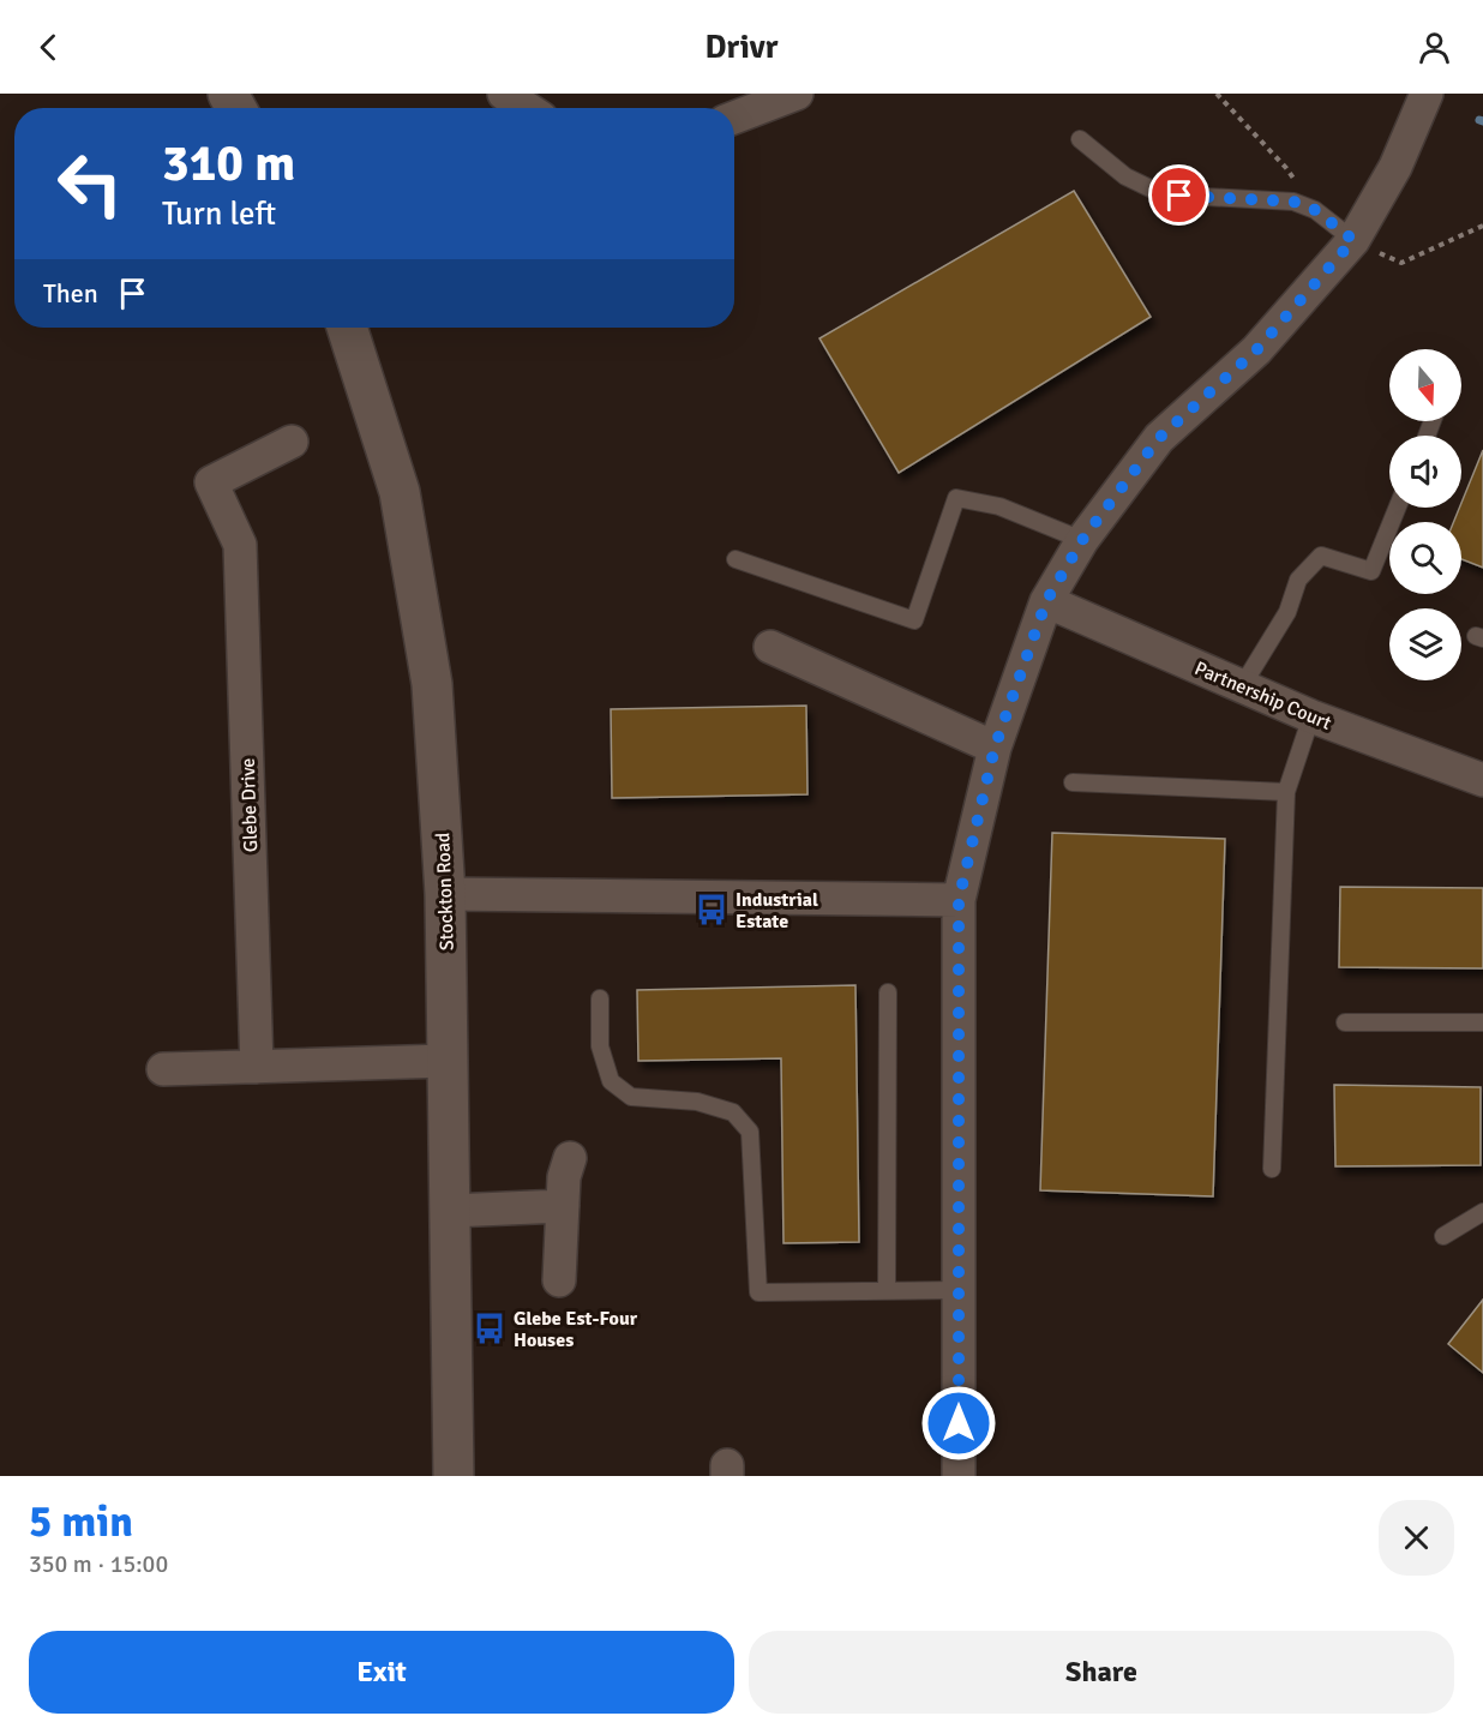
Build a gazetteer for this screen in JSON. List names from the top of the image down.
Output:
{
  "streets": {
    "main road": ["Stockton Road"],
    "street": ["Partnership Court", "Glebe Drive"]
  },
  "places": {
    "bus stop": ["Industrial Estate", "Glebe Est-Four Houses"]
  },
  "north": "bottom",
  "page": {
    "header": "Drivr",
    "turn": ["310 m", "Turn left"],
    "then": "Then",
    "heading": ["5 min", "350 m · 15:00"],
    "buttons": ["Exit", "Share"]
  }
}
